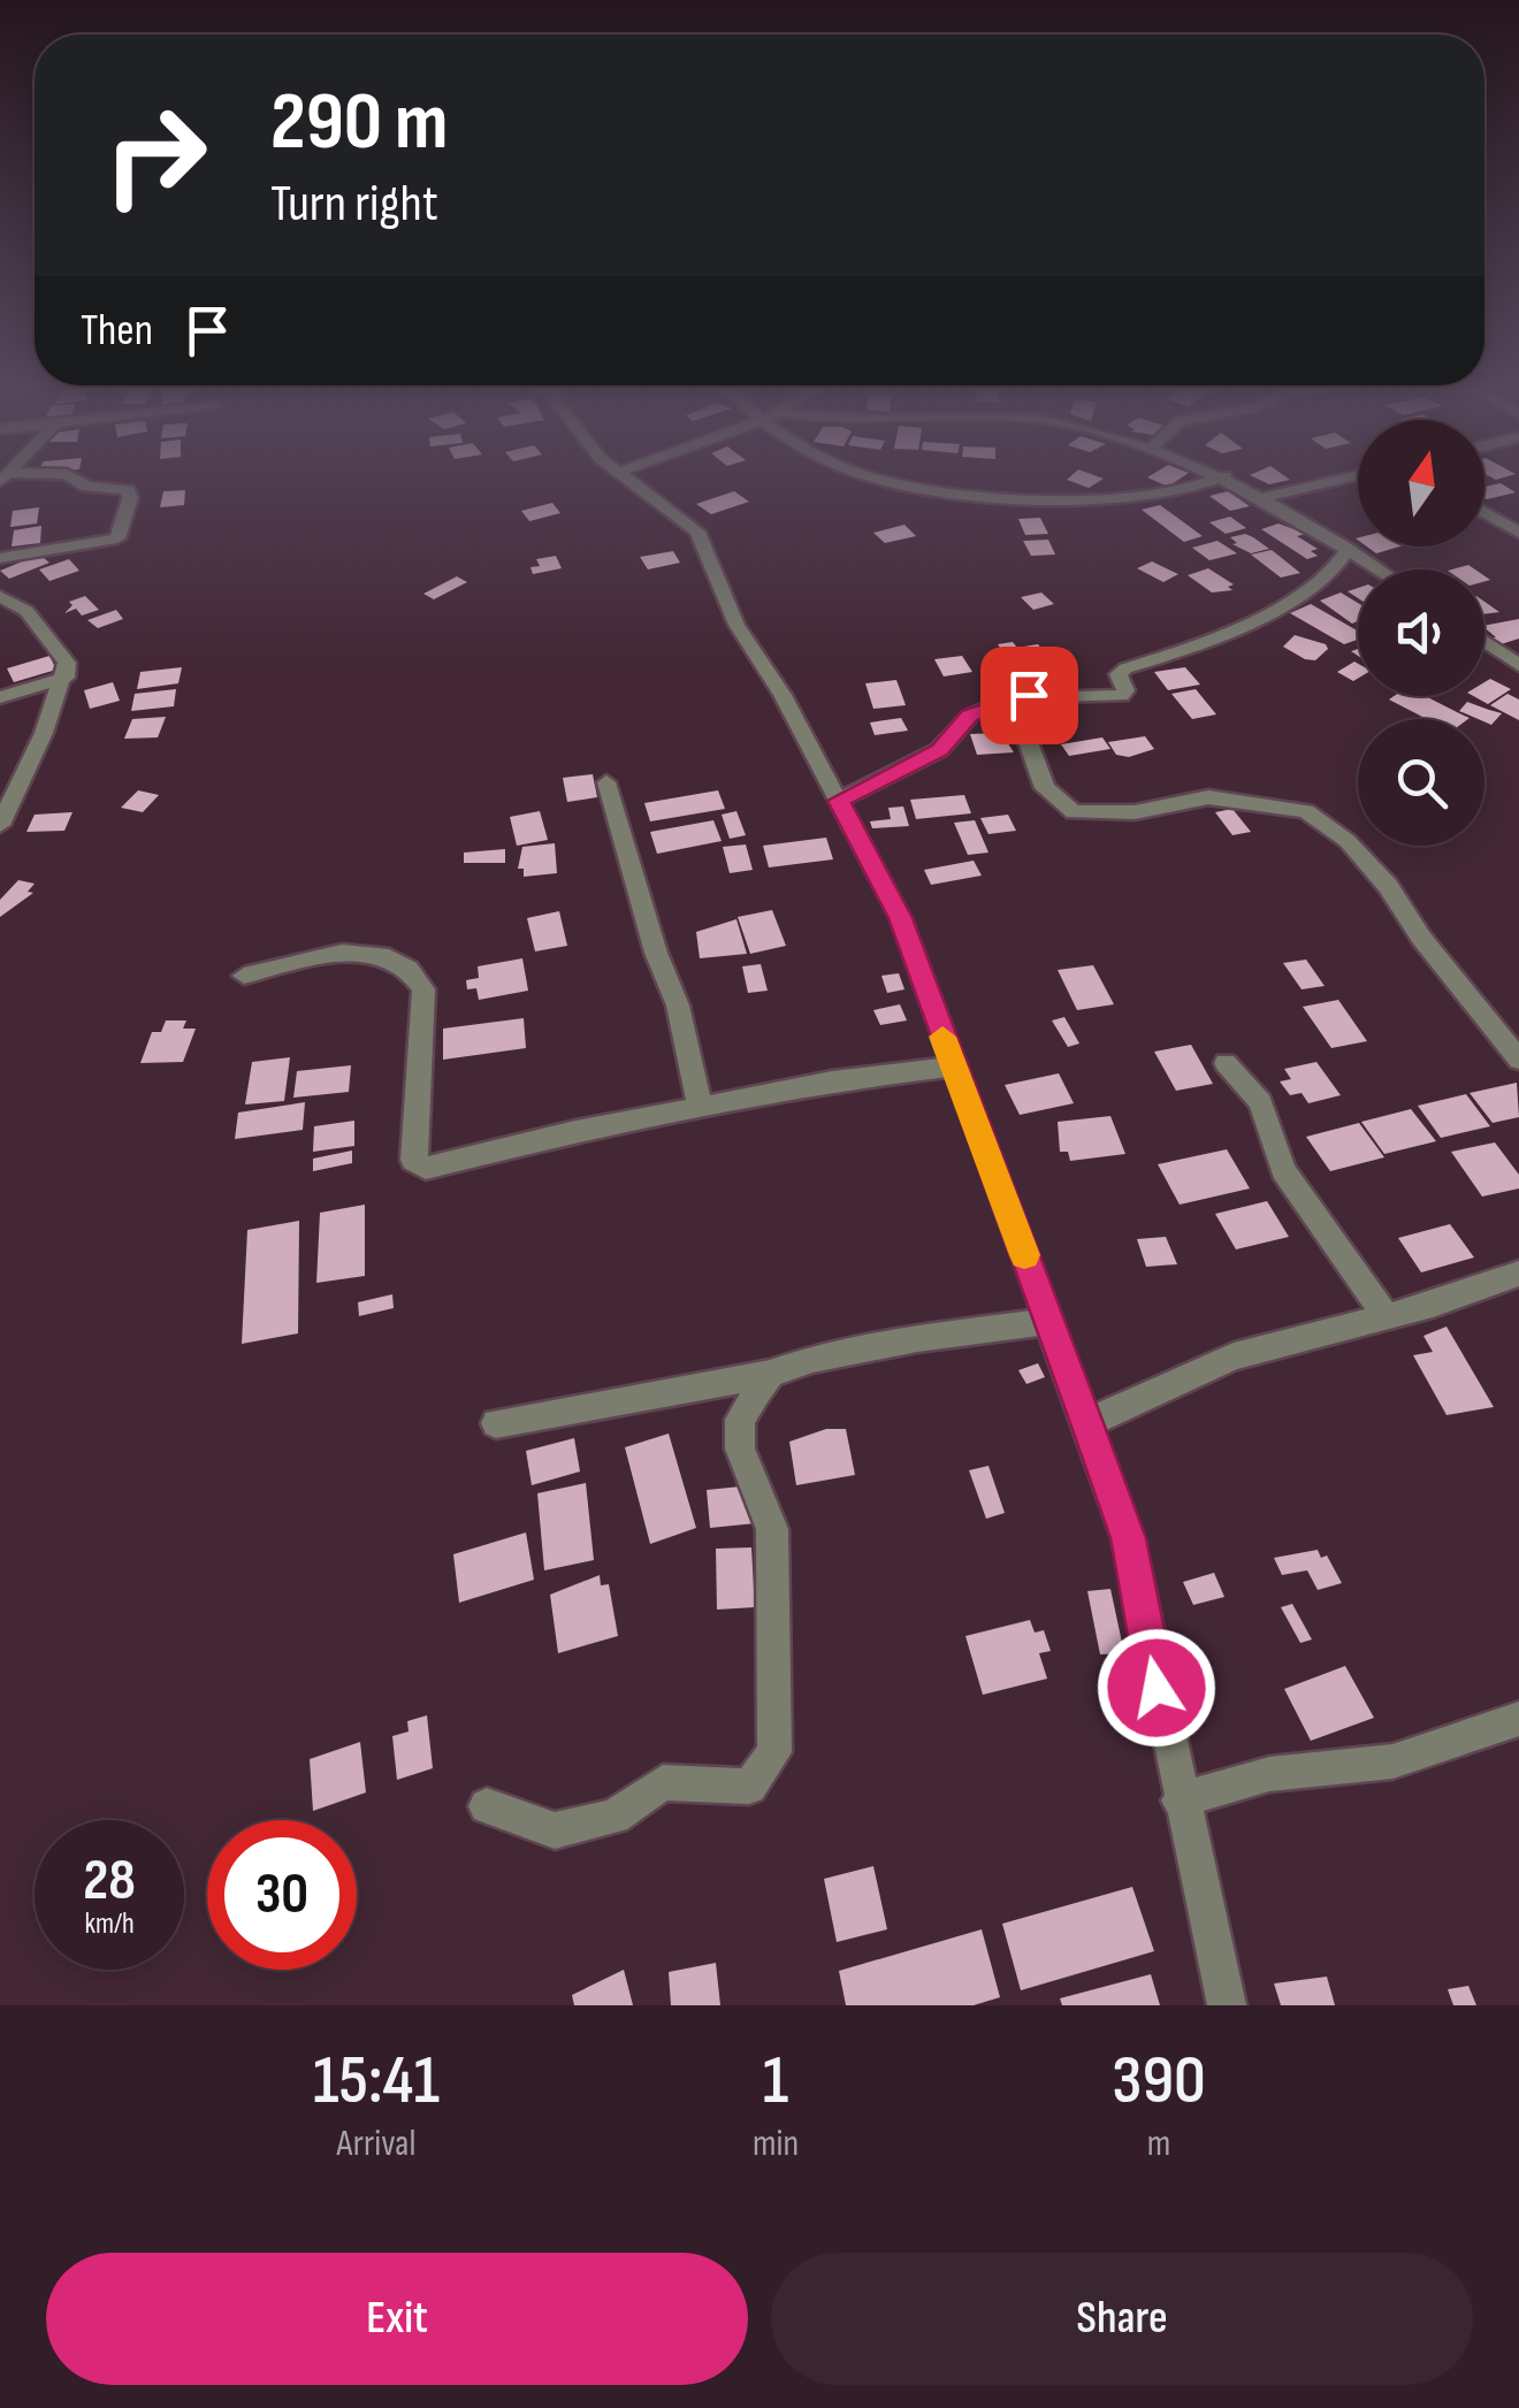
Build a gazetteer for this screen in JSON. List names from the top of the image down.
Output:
{
  "north": "top",
  "page": {
    "turn": ["290 m", "Turn right"],
    "then": "Then",
    "speed": "28 km/h",
    "limit": "30",
    "eta": [
      "15:41",
      "Arrival",
      "1",
      "min",
      "390",
      "m"
    ],
    "buttons": ["Exit", "Share"]
  }
}
